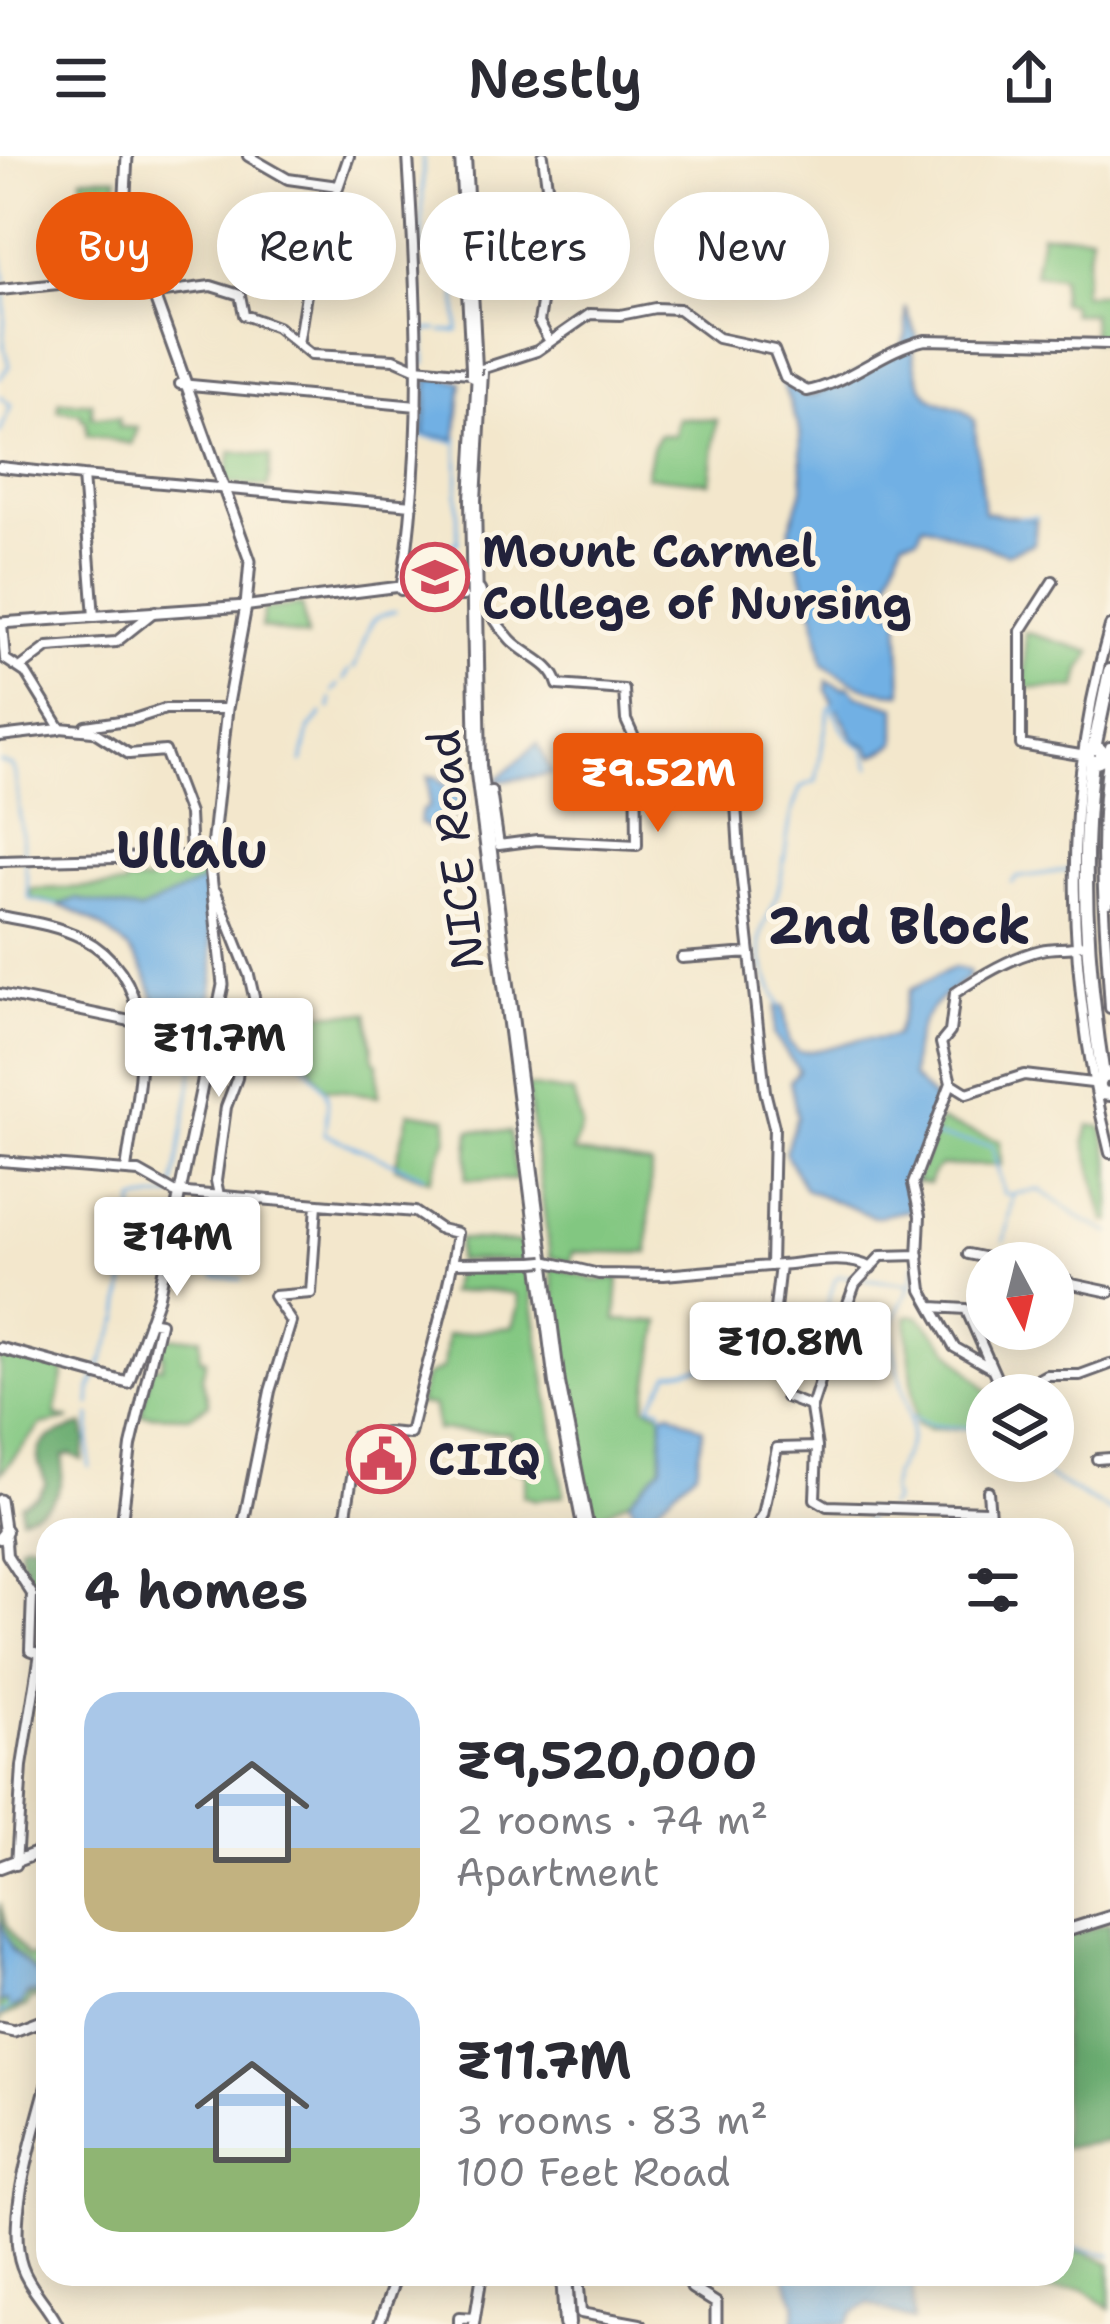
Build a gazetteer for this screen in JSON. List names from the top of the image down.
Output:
{
  "streets": {
    "highway": ["NICE Road"]
  },
  "districts": ["Ullalu", "2nd Block"],
  "places": {
    "school or university": ["Mount Carmel College of Nursing"],
    "public building": ["CIIQ"]
  },
  "north": "bottom",
  "page": {
    "header": "Nestly",
    "chip": [
      "Buy",
      "Rent",
      "Filters",
      "New"
    ],
    "price": [
      "₹9.52M",
      "₹11.7M",
      "₹14M",
      "₹10.8M"
    ],
    "heading": "4 homes",
    "list": [
      {
        "name": "₹9,520,000",
        "note": "2 rooms · 74 m² · Apartment"
      },
      {
        "name": "₹11.7M",
        "note": "3 rooms · 83 m² · 100 Feet Road"
      }
    ]
  }
}
